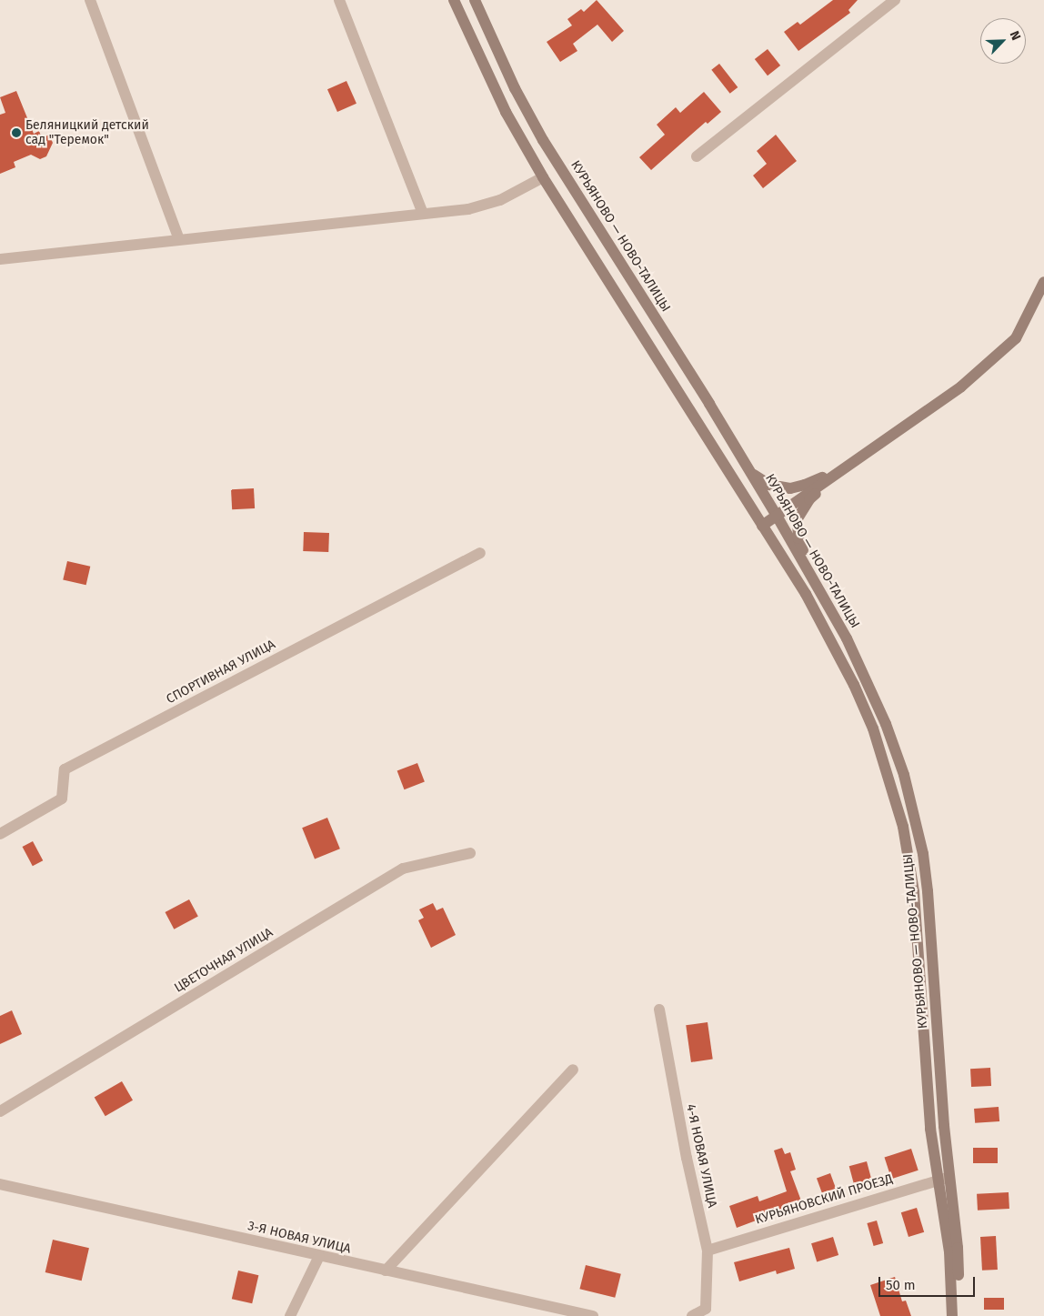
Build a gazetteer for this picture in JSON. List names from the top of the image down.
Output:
{
  "streets": {
    "main road": ["КУРЬЯНОВО — НОВО-ТАЛИЦЫ"],
    "street": [
      "СПОРТИВНАЯ УЛИЦА",
      "ЦВЕТОЧНАЯ УЛИЦА",
      "4-Я НОВАЯ УЛИЦА",
      "КУРЬЯНОВСКИЙ ПРОЕЗД",
      "3-Я НОВАЯ УЛИЦА"
    ]
  },
  "crossings": [
    ["КУРЬЯНОВО — НОВО-ТАЛИЦЫ", "КУРЬЯНОВСКИЙ ПРОЕЗД"],
    ["4-Я НОВАЯ УЛИЦА", "КУРЬЯНОВСКИЙ ПРОЕЗД"]
  ],
  "places": ["Беляницкий детский сад \"Теремок\""],
  "scale_bar": "50 m",
  "north": "top right"
}
